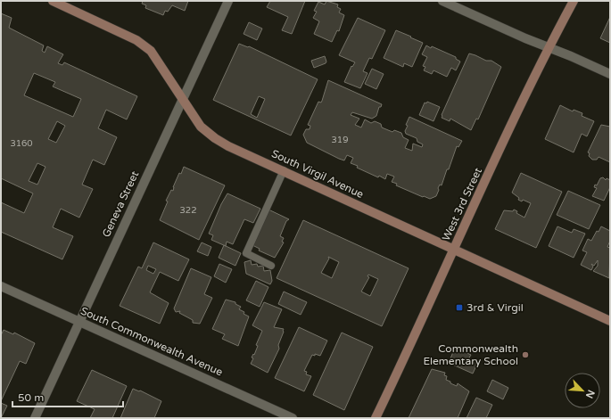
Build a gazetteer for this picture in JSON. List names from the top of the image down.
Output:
{
  "streets": {
    "main road": ["South Virgil Avenue", "West 3rd Street"],
    "street": ["Geneva Street", "South Commonwealth Avenue"]
  },
  "crossings": [
    ["South Virgil Avenue", "Geneva Street"],
    ["South Virgil Avenue", "West 3rd Street"],
    ["Geneva Street", "South Commonwealth Avenue"]
  ],
  "places": {
    "transit": ["3rd & Virgil"],
    "other": ["Commonwealth Elementary School"]
  },
  "house_numbers": ["319", "3160", "322"],
  "scale_bar": "50 m",
  "north": "bottom right"
}
